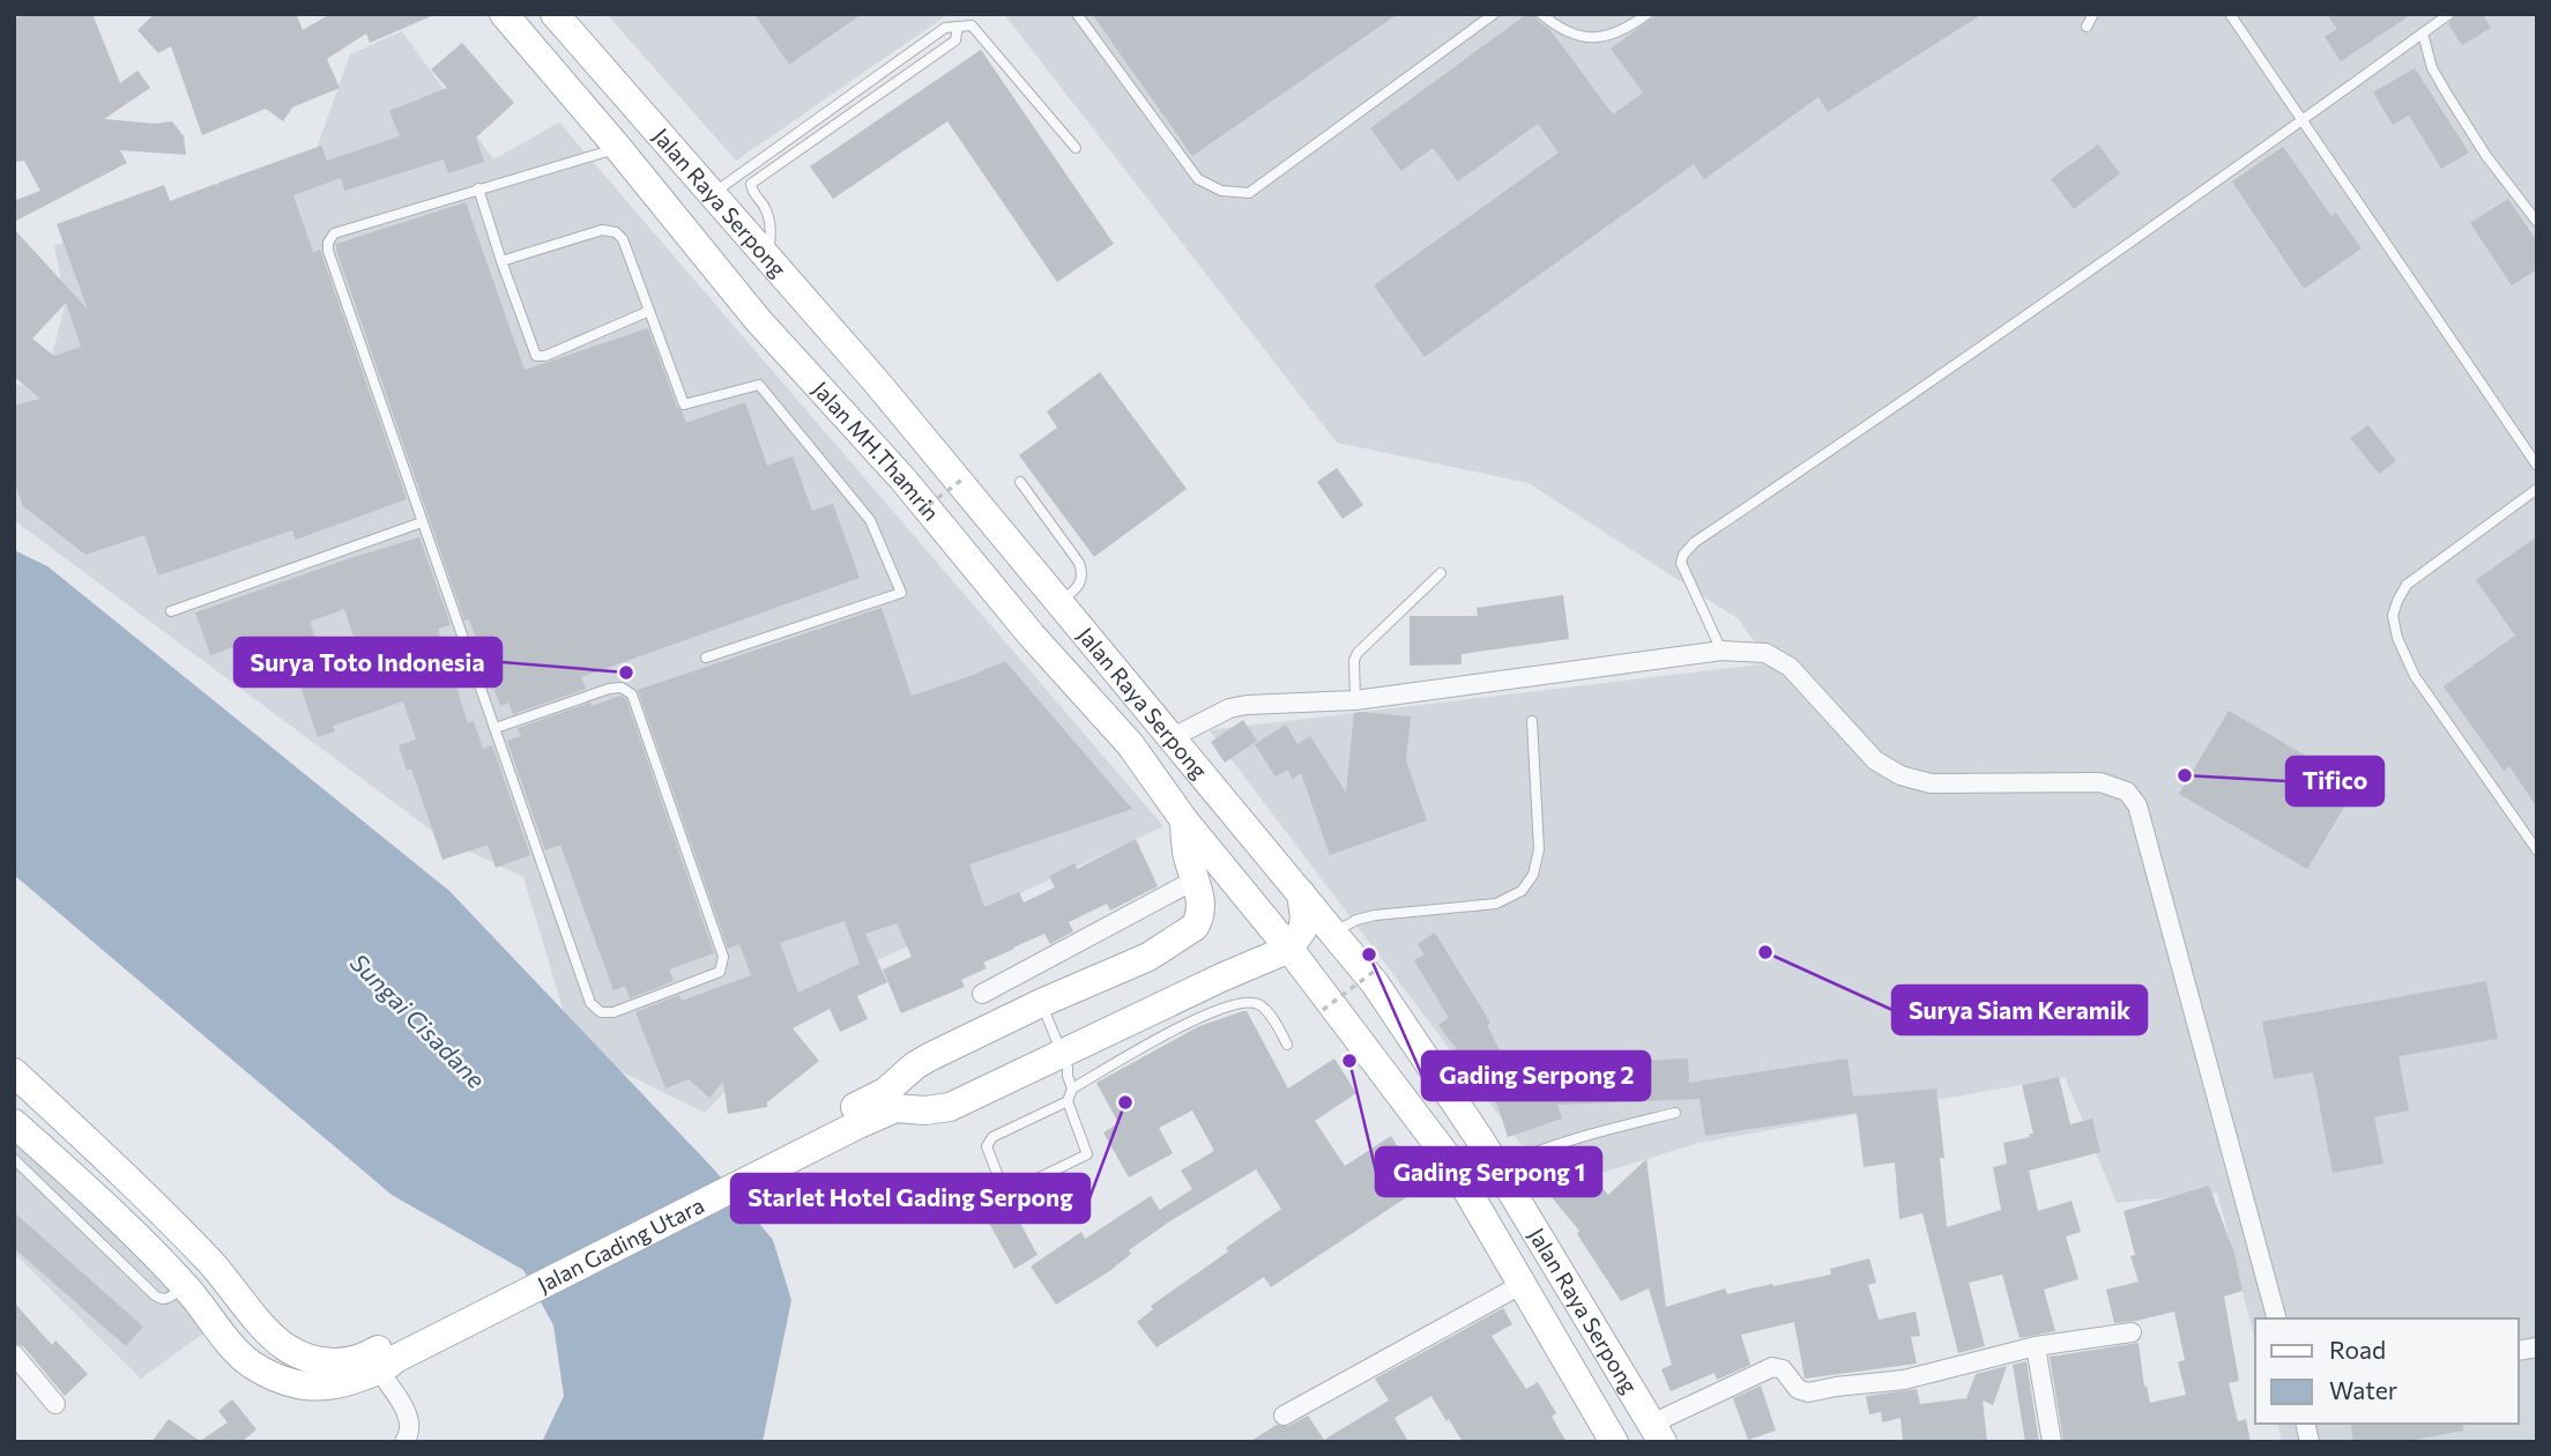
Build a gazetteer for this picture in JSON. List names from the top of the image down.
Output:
{
  "streets": {
    "main road": ["Jalan Raya Serpong", "Jalan MH.Thamrin", "Jalan Gading Utara"]
  },
  "crossings": [
    ["Jalan Raya Serpong", "Jalan MH.Thamrin"],
    ["Jalan Raya Serpong", "Jalan Gading Utara"],
    ["Jalan MH.Thamrin", "Jalan Gading Utara"]
  ],
  "water": ["Sungai Cisadane"],
  "places": [
    "Surya Toto Indonesia",
    "Tifico",
    "Surya Siam Keramik",
    "Gading Serpong 2",
    "Gading Serpong 1",
    "Starlet Hotel Gading Serpong"
  ],
  "legend": ["Road", "Water"]
}
